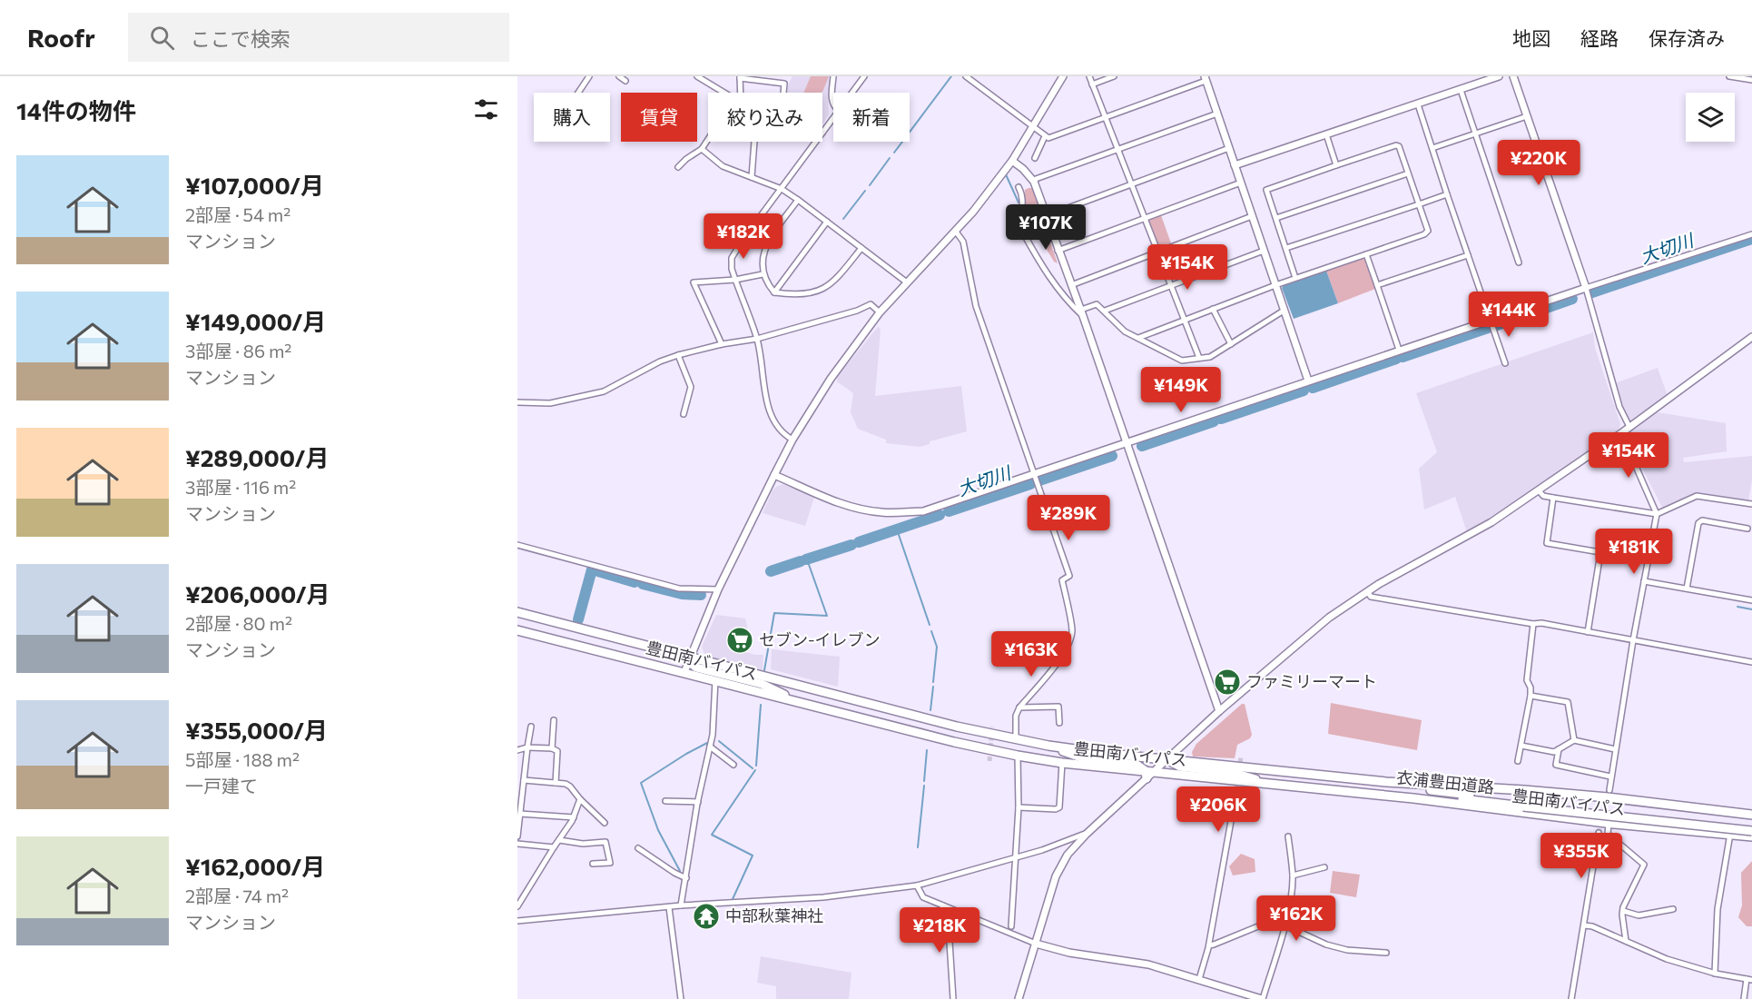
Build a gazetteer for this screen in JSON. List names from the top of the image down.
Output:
{
  "streets": {
    "highway": ["豊田南バイパス", "衣浦豊田道路"]
  },
  "crossings": [
    ["豊田南バイパス", "衣浦豊田道路"]
  ],
  "water": ["大切川"],
  "places": {
    "supermarket": ["セブン-イレブン", "ファミリーマート"],
    "temple": ["中部秋葉神社"]
  },
  "page": {
    "header": "Roofr",
    "search": "ここで検索",
    "nav": ["地図", "経路", "保存済み"],
    "heading": "14件の物件",
    "chip": [
      "購入",
      "賃貸",
      "絞り込み",
      "新着"
    ],
    "price": [
      "¥220K",
      "¥107K",
      "¥182K",
      "¥154K",
      "¥144K",
      "¥149K",
      "¥154K",
      "¥289K",
      "¥181K",
      "¥163K",
      "¥206K",
      "¥355K",
      "¥162K",
      "¥218K"
    ],
    "list": [
      {
        "name": "¥107,000/月",
        "note": "2部屋 · 54 m² · マンション"
      },
      {
        "name": "¥149,000/月",
        "note": "3部屋 · 86 m² · マンション"
      },
      {
        "name": "¥289,000/月",
        "note": "3部屋 · 116 m² · マンション"
      },
      {
        "name": "¥206,000/月",
        "note": "2部屋 · 80 m² · マンション"
      },
      {
        "name": "¥355,000/月",
        "note": "5部屋 · 188 m² · 一戸建て"
      },
      {
        "name": "¥162,000/月",
        "note": "2部屋 · 74 m² · マンション"
      }
    ]
  }
}
